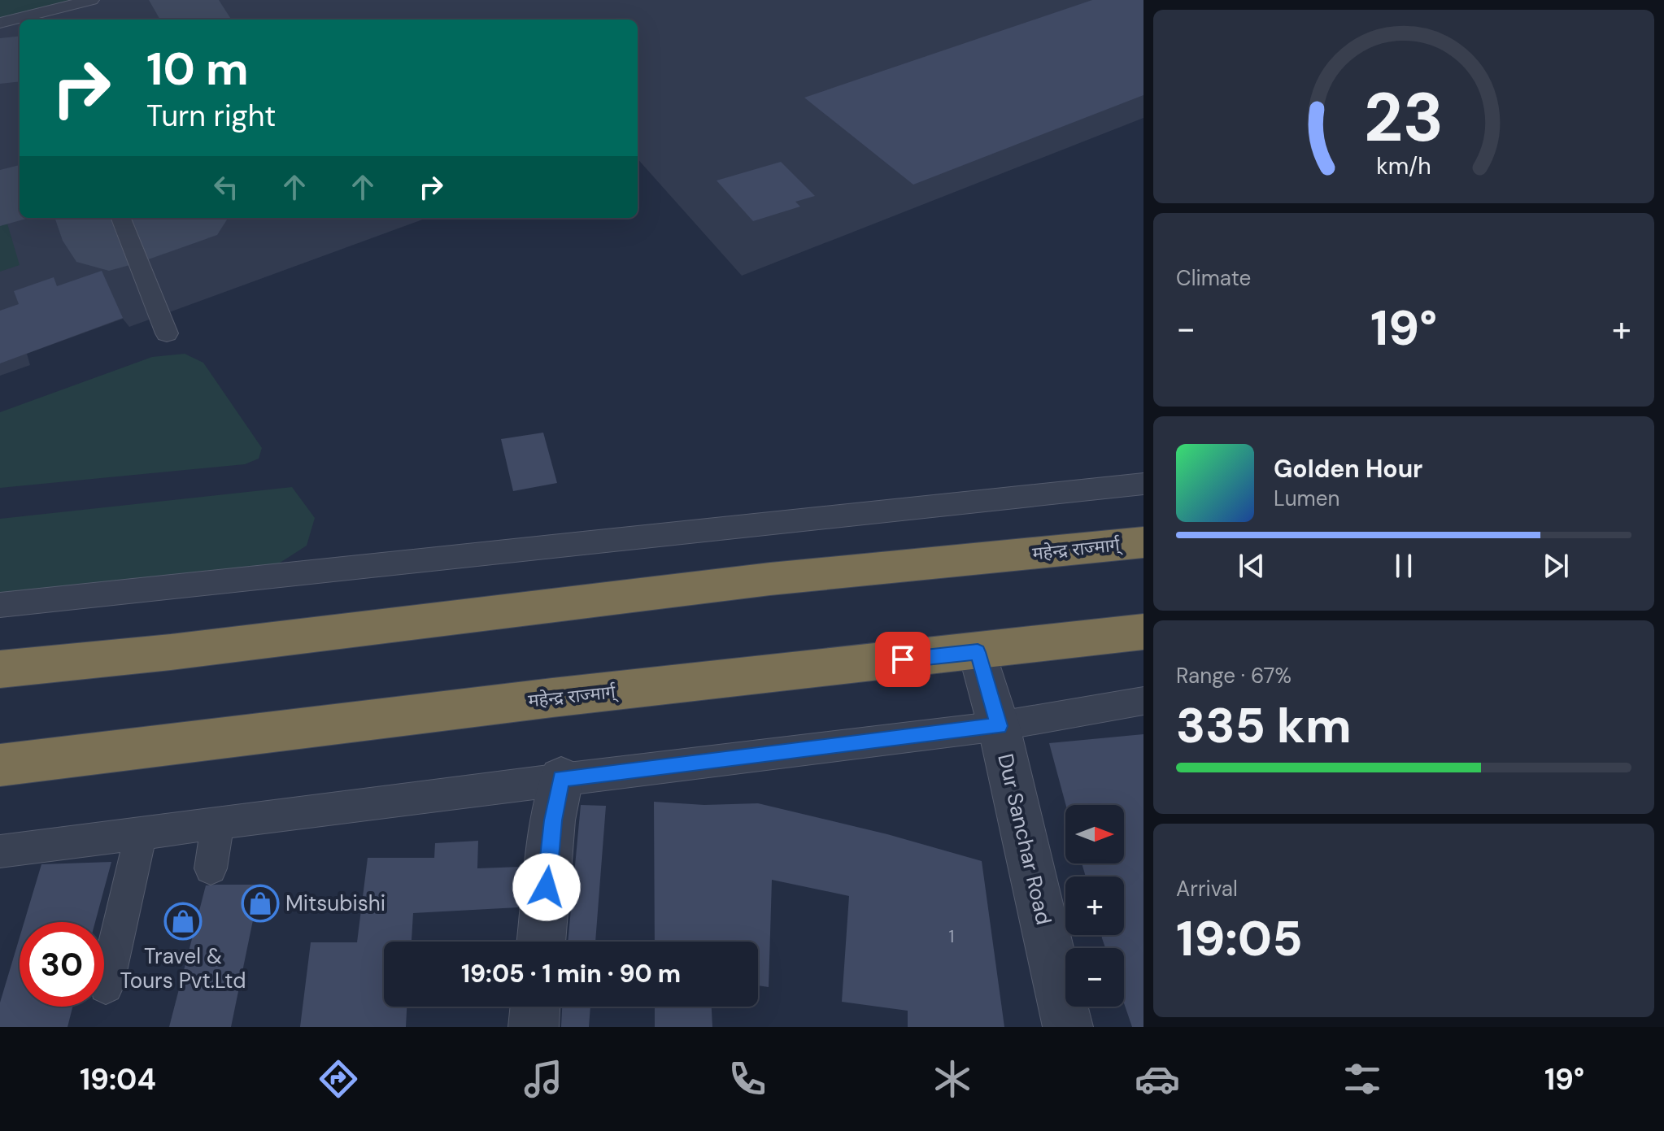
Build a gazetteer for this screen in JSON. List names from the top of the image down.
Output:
{
  "streets": {
    "highway": ["महेन्द्र राज्मार्ग्"],
    "street": ["Dur Sanchar Road"]
  },
  "crossings": [
    ["महेन्द्र राज्मार्ग्", "Dur Sanchar Road"]
  ],
  "places": {
    "shop": ["Mitsubishi", "Travel & Tours Pvt.Ltd"]
  },
  "house_numbers": ["1"],
  "north": "right",
  "page": {
    "turn": ["10 m", "Turn right"],
    "tile": [
      "Climate",
      ["Range · 67%", "335 km"],
      ["Arrival", "19:05"]
    ],
    "heat": ["−", "19°", "+"],
    "song": ["Golden Hour", "Lumen"],
    "map_buttons": ["+", "−"],
    "limit": "30",
    "trip": "19:05 · 1 min · 90 m",
    "tabs": ["19:04", "19°"],
    "gauge": ["23", "km/h"]
  }
}
